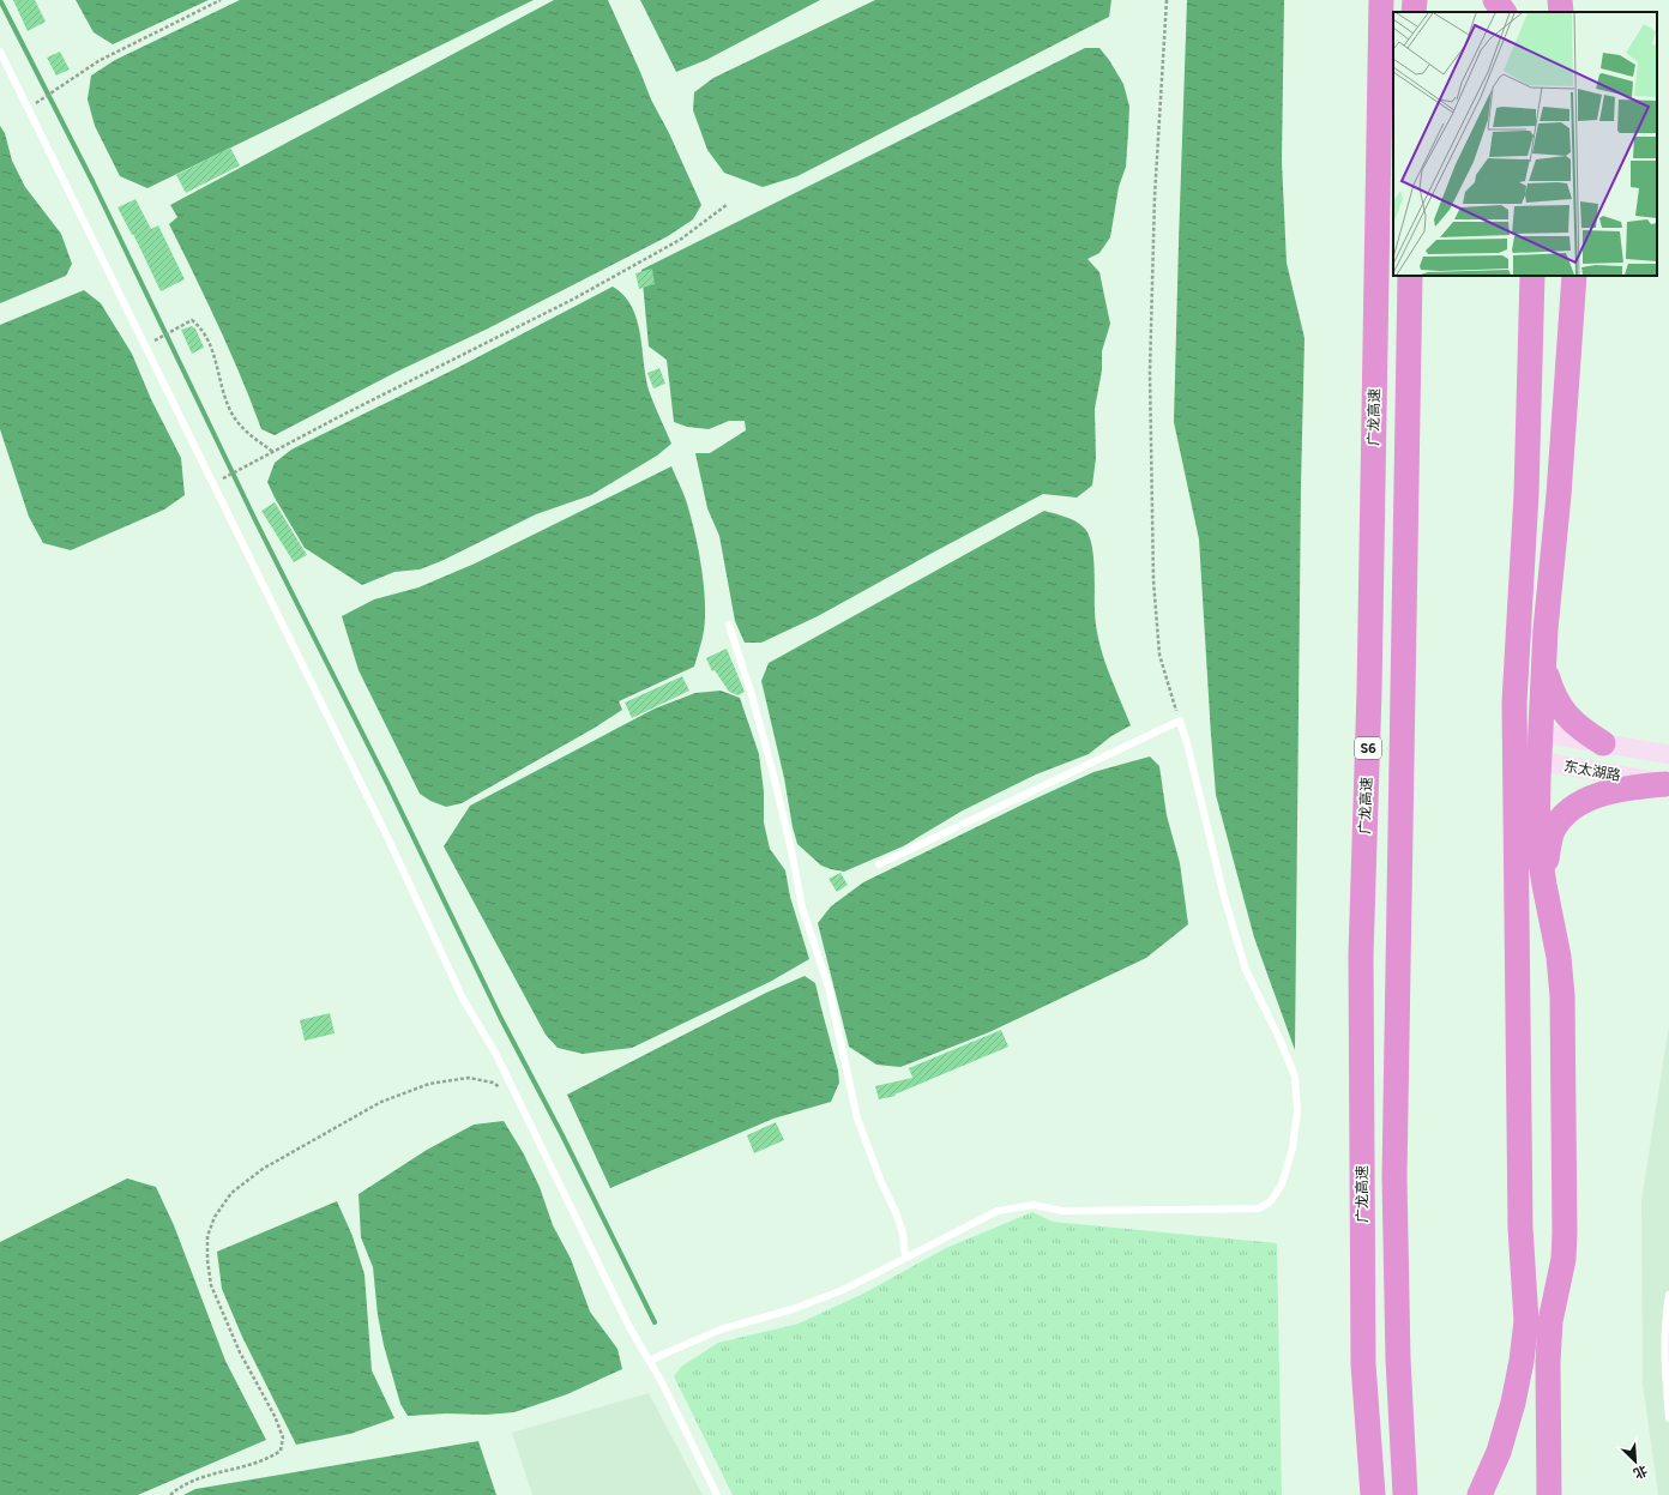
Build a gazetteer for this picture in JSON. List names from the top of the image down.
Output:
{
  "streets": {
    "highway": ["广龙高速", "S6"],
    "main road": ["东太湖路"]
  },
  "north": "bottom right"
}
